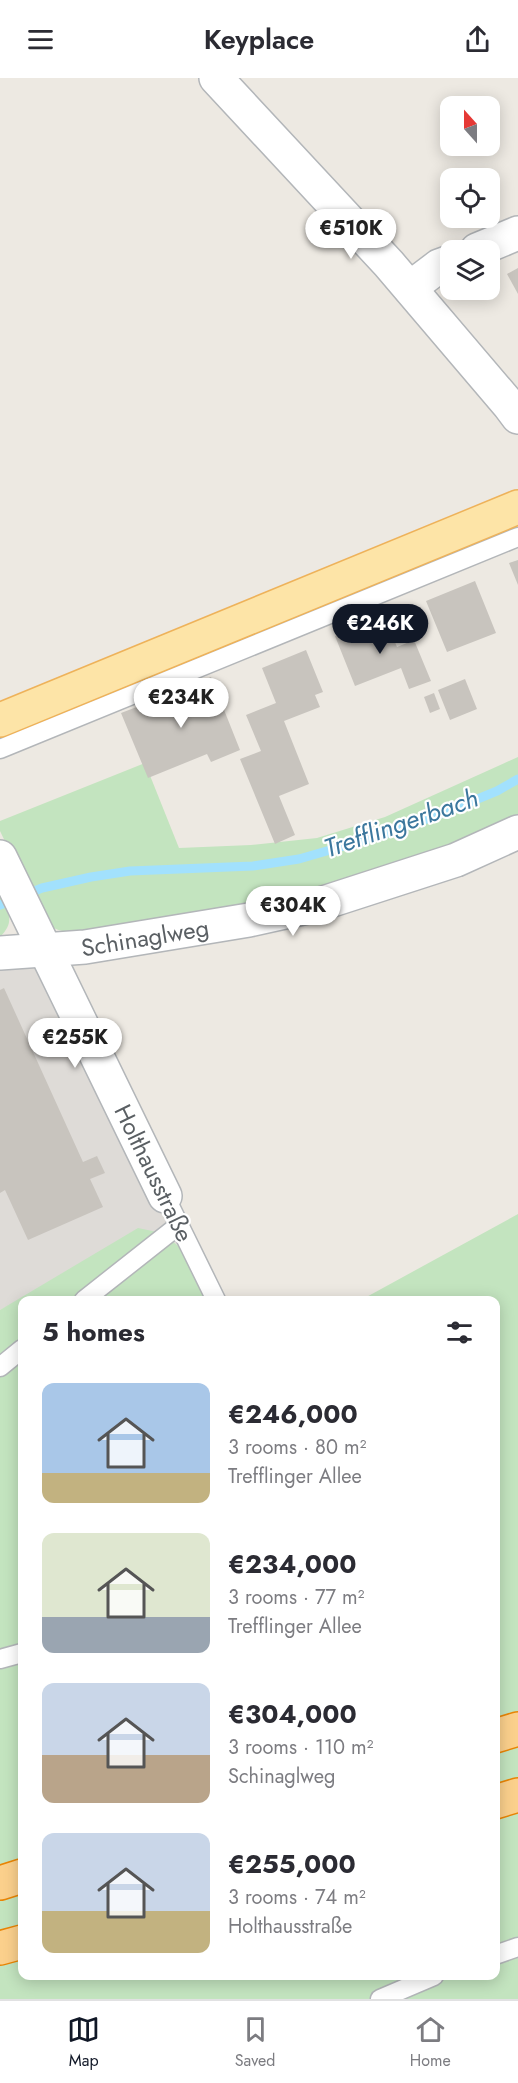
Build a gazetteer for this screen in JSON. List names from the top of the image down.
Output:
{
  "streets": {
    "street": ["Schinaglweg", "Holthausstraße"]
  },
  "crossings": [
    ["Schinaglweg", "Holthausstraße"]
  ],
  "water": ["Trefflingerbach"],
  "north": "top",
  "page": {
    "header": "Keyplace",
    "price": [
      "€510K",
      "€246K",
      "€234K",
      "€304K",
      "€255K"
    ],
    "heading": "5 homes",
    "list": [
      {
        "name": "€246,000",
        "note": "3 rooms · 80 m² · Trefflinger Allee"
      },
      {
        "name": "€234,000",
        "note": "3 rooms · 77 m² · Trefflinger Allee"
      },
      {
        "name": "€304,000",
        "note": "3 rooms · 110 m² · Schinaglweg"
      },
      {
        "name": "€255,000",
        "note": "3 rooms · 74 m² · Holthausstraße"
      }
    ],
    "tabs": ["Map", "Saved", "Home"]
  }
}
